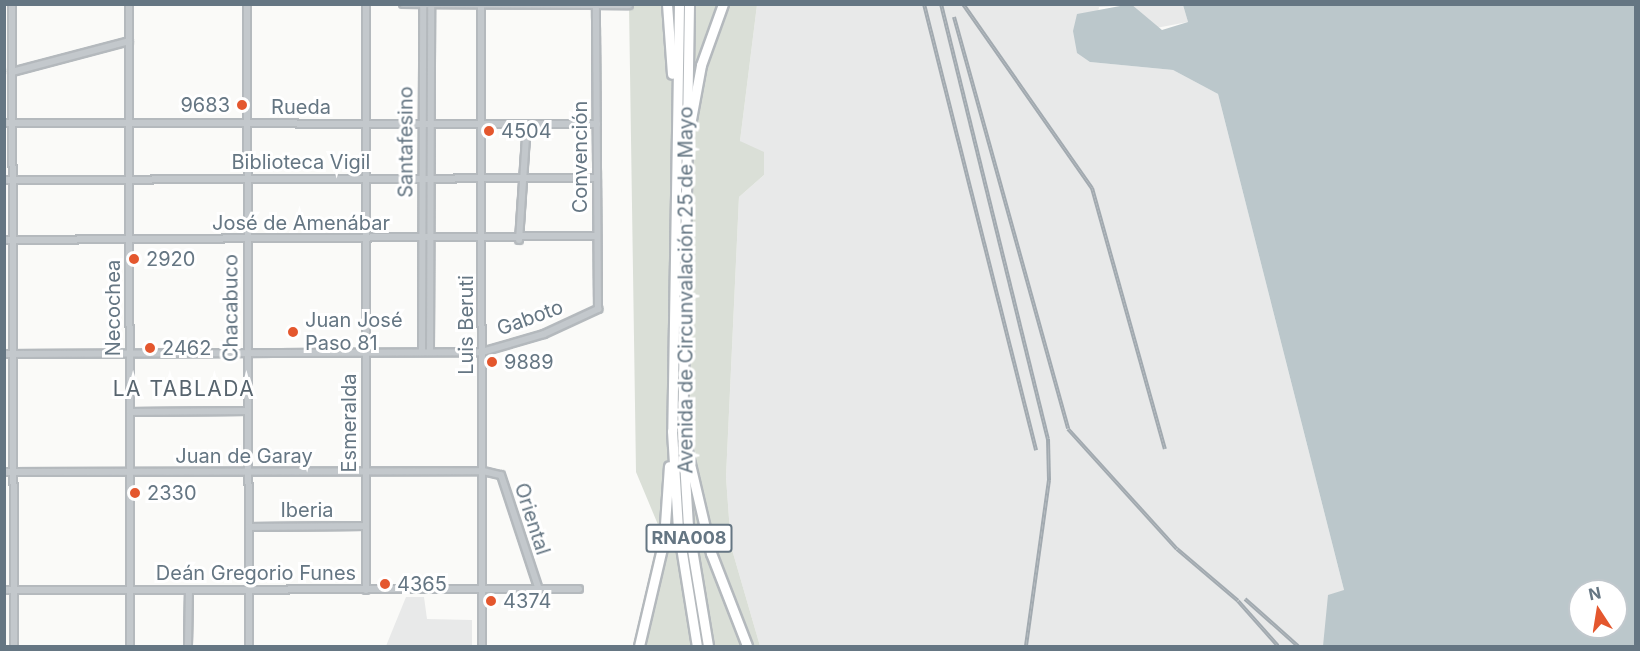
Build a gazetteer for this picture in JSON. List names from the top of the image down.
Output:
{
  "streets": {
    "highway": ["Avenida de Circunvalación 25 de Mayo", "RNA008"],
    "street": [
      "Rueda",
      "Santafesino",
      "Convención",
      "Biblioteca Vigil",
      "José de Amenábar",
      "Necochea",
      "Chacabuco",
      "Gaboto",
      "Luis Beruti",
      "Esmeralda",
      "Juan de Garay",
      "Iberia",
      "Oriental",
      "Deán Gregorio Funes"
    ]
  },
  "crossings": [
    ["Rueda", "Santafesino"],
    ["Rueda", "Convención"],
    ["Rueda", "Necochea"],
    ["Rueda", "Chacabuco"],
    ["Rueda", "Luis Beruti"],
    ["Rueda", "Esmeralda"],
    ["Santafesino", "Biblioteca Vigil"],
    ["Santafesino", "José de Amenábar"],
    ["Santafesino", "Gaboto"],
    ["Convención", "Biblioteca Vigil"],
    ["Convención", "José de Amenábar"],
    ["Convención", "Gaboto"],
    ["Biblioteca Vigil", "Necochea"],
    ["Biblioteca Vigil", "Chacabuco"],
    ["Biblioteca Vigil", "Luis Beruti"],
    ["Biblioteca Vigil", "Esmeralda"],
    ["José de Amenábar", "Necochea"],
    ["José de Amenábar", "Chacabuco"],
    ["José de Amenábar", "Luis Beruti"],
    ["José de Amenábar", "Esmeralda"],
    ["Avenida de Circunvalación 25 de Mayo", "RNA008"],
    ["Necochea", "Gaboto"],
    ["Necochea", "Juan de Garay"],
    ["Necochea", "Deán Gregorio Funes"],
    ["Chacabuco", "Gaboto"],
    ["Chacabuco", "Juan de Garay"],
    ["Chacabuco", "Iberia"],
    ["Chacabuco", "Deán Gregorio Funes"],
    ["Gaboto", "Luis Beruti"],
    ["Gaboto", "Esmeralda"],
    ["Luis Beruti", "Juan de Garay"],
    ["Luis Beruti", "Oriental"],
    ["Luis Beruti", "Deán Gregorio Funes"],
    ["Esmeralda", "Juan de Garay"],
    ["Esmeralda", "Iberia"],
    ["Esmeralda", "Deán Gregorio Funes"],
    ["Juan de Garay", "Oriental"],
    ["Oriental", "Deán Gregorio Funes"]
  ],
  "districts": ["LA TABLADA"],
  "places": [
    "9683",
    "4504",
    "2920",
    "Juan José Paso 81",
    "2462",
    "9889",
    "2330",
    "4365",
    "4374"
  ],
  "north": "top"
}
